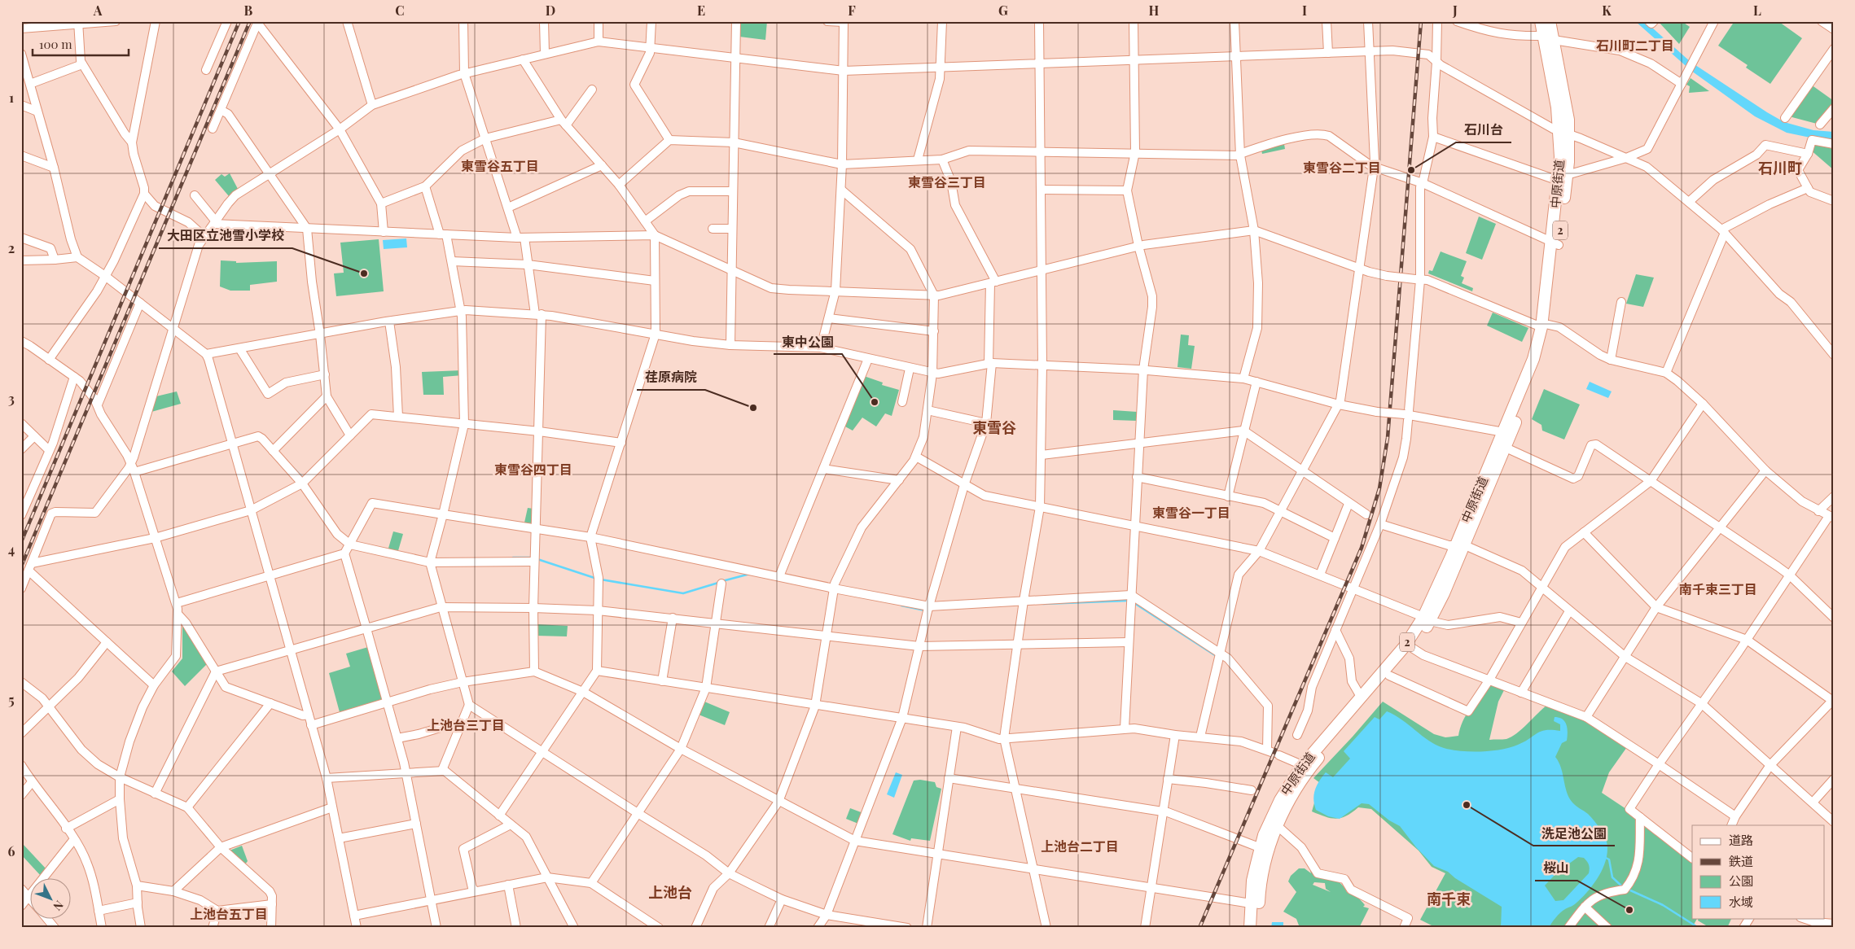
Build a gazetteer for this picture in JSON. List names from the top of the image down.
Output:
{
  "streets": {
    "main road": ["中原街道", "2"]
  },
  "districts": [
    "石川町二丁目",
    "東雪谷五丁目",
    "東雪谷二丁目",
    "石川町",
    "東雪谷三丁目",
    "東雪谷",
    "東雪谷四丁目",
    "東雪谷一丁目",
    "南千束三丁目",
    "上池台三丁目",
    "上池台二丁目",
    "上池台",
    "南千束",
    "上池台五丁目"
  ],
  "places": [
    "石川台",
    "大田区立池雪小学校",
    "東中公園",
    "荏原病院",
    "洗足池公園",
    "桜山"
  ],
  "legend": [
    "道路",
    "鉄道",
    "公園",
    "水域"
  ],
  "scale_bar": "100 m",
  "north": "bottom right",
  "grid": {
    "columns": [
      "A",
      "B",
      "C",
      "D",
      "E",
      "F",
      "G",
      "H",
      "I",
      "J",
      "K",
      "L"
    ],
    "rows": [
      "1",
      "2",
      "3",
      "4",
      "5",
      "6"
    ]
  }
}
